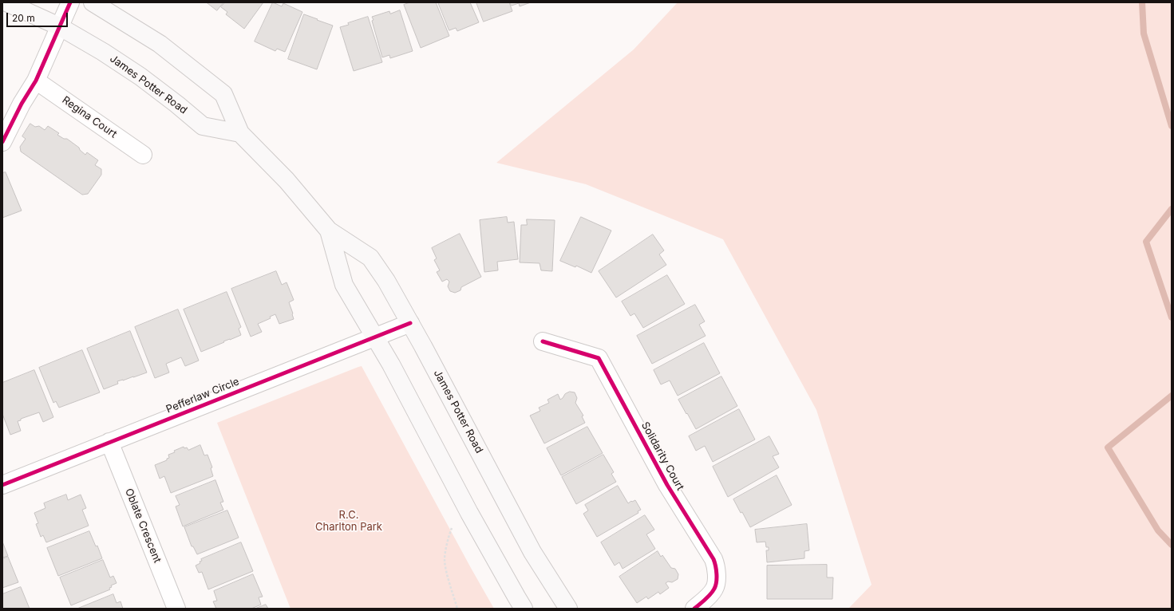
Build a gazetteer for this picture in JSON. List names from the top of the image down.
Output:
{
  "streets": {
    "main road": ["James Potter Road"],
    "street": [
      "Regina Court",
      "Pefferlaw Circle",
      "Solidarity Court",
      "Oblate Crescent"
    ]
  },
  "crossings": [
    ["James Potter Road", "Pefferlaw Circle"],
    ["Pefferlaw Circle", "Oblate Crescent"]
  ],
  "parks": ["R.C. Charlton Park"],
  "scale_bar": "20 m"
}
